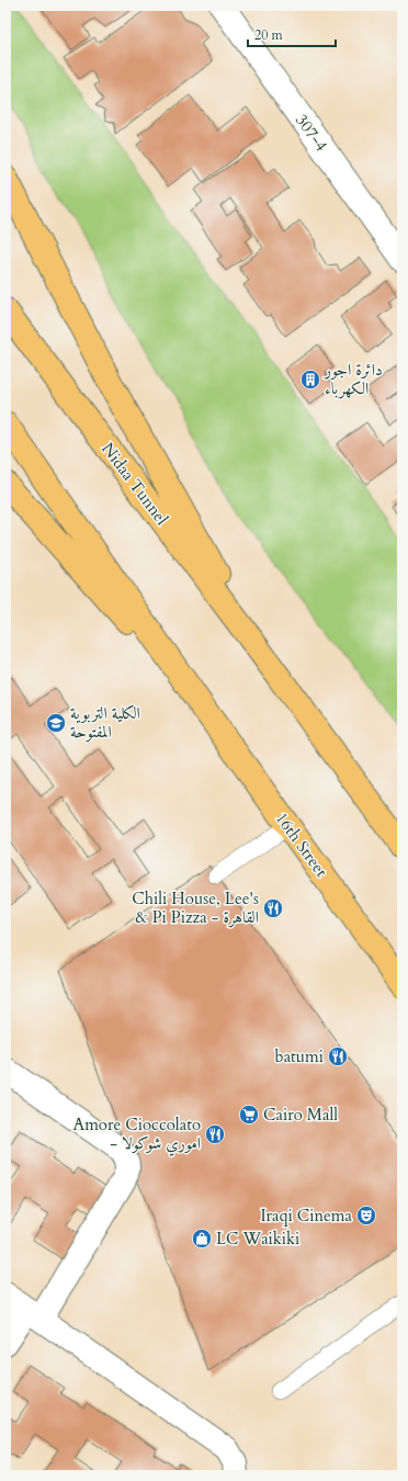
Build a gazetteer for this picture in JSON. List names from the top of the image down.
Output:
{
  "streets": {
    "main road": ["Nidaa Tunnel", "16th Street"],
    "street": ["307-4"]
  },
  "places": {
    "building": ["دائرة اجور الكهرباء"],
    "school or university": ["الكلية التربوية المفتوحة"],
    "restaurant": ["Chili House, Lee's & Pi Pizza - القاهرة", "batumi", "Amore Cioccolato - اموري شوكولا"],
    "supermarket": ["Cairo Mall"],
    "theatre": ["Iraqi Cinema"],
    "shop": ["LC Waikiki"]
  },
  "scale_bar": "20 m"
}
